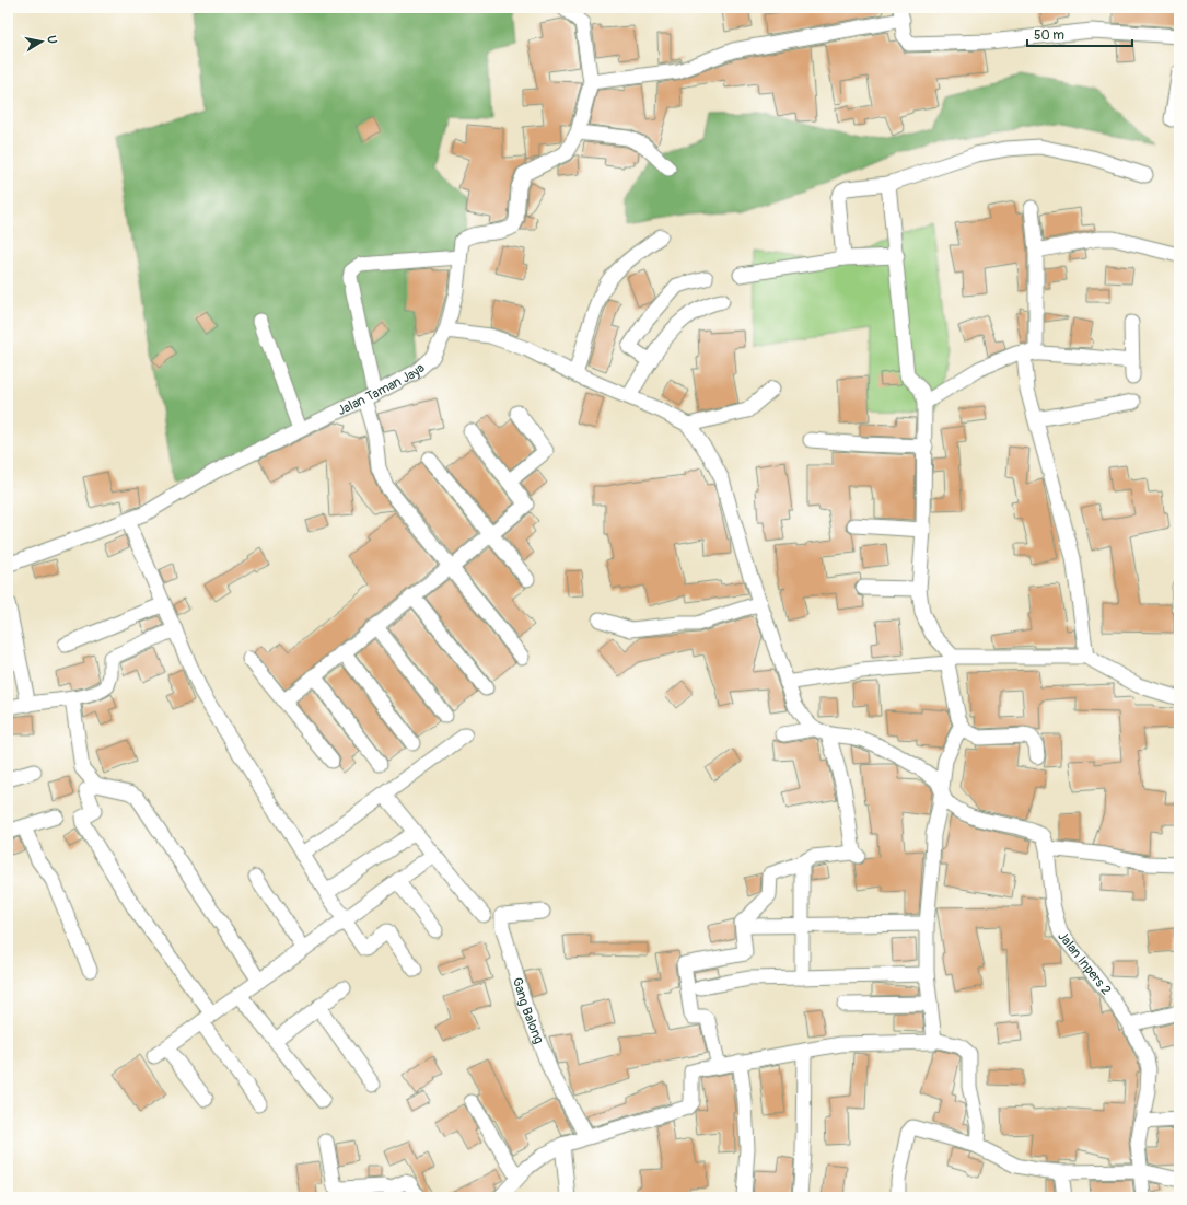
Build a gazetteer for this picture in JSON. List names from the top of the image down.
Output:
{
  "streets": {
    "street": ["Jalan Taman Jaya", "Jalan Inpers 2", "Gang Balong"]
  },
  "scale_bar": "50 m",
  "north": "right"
}
